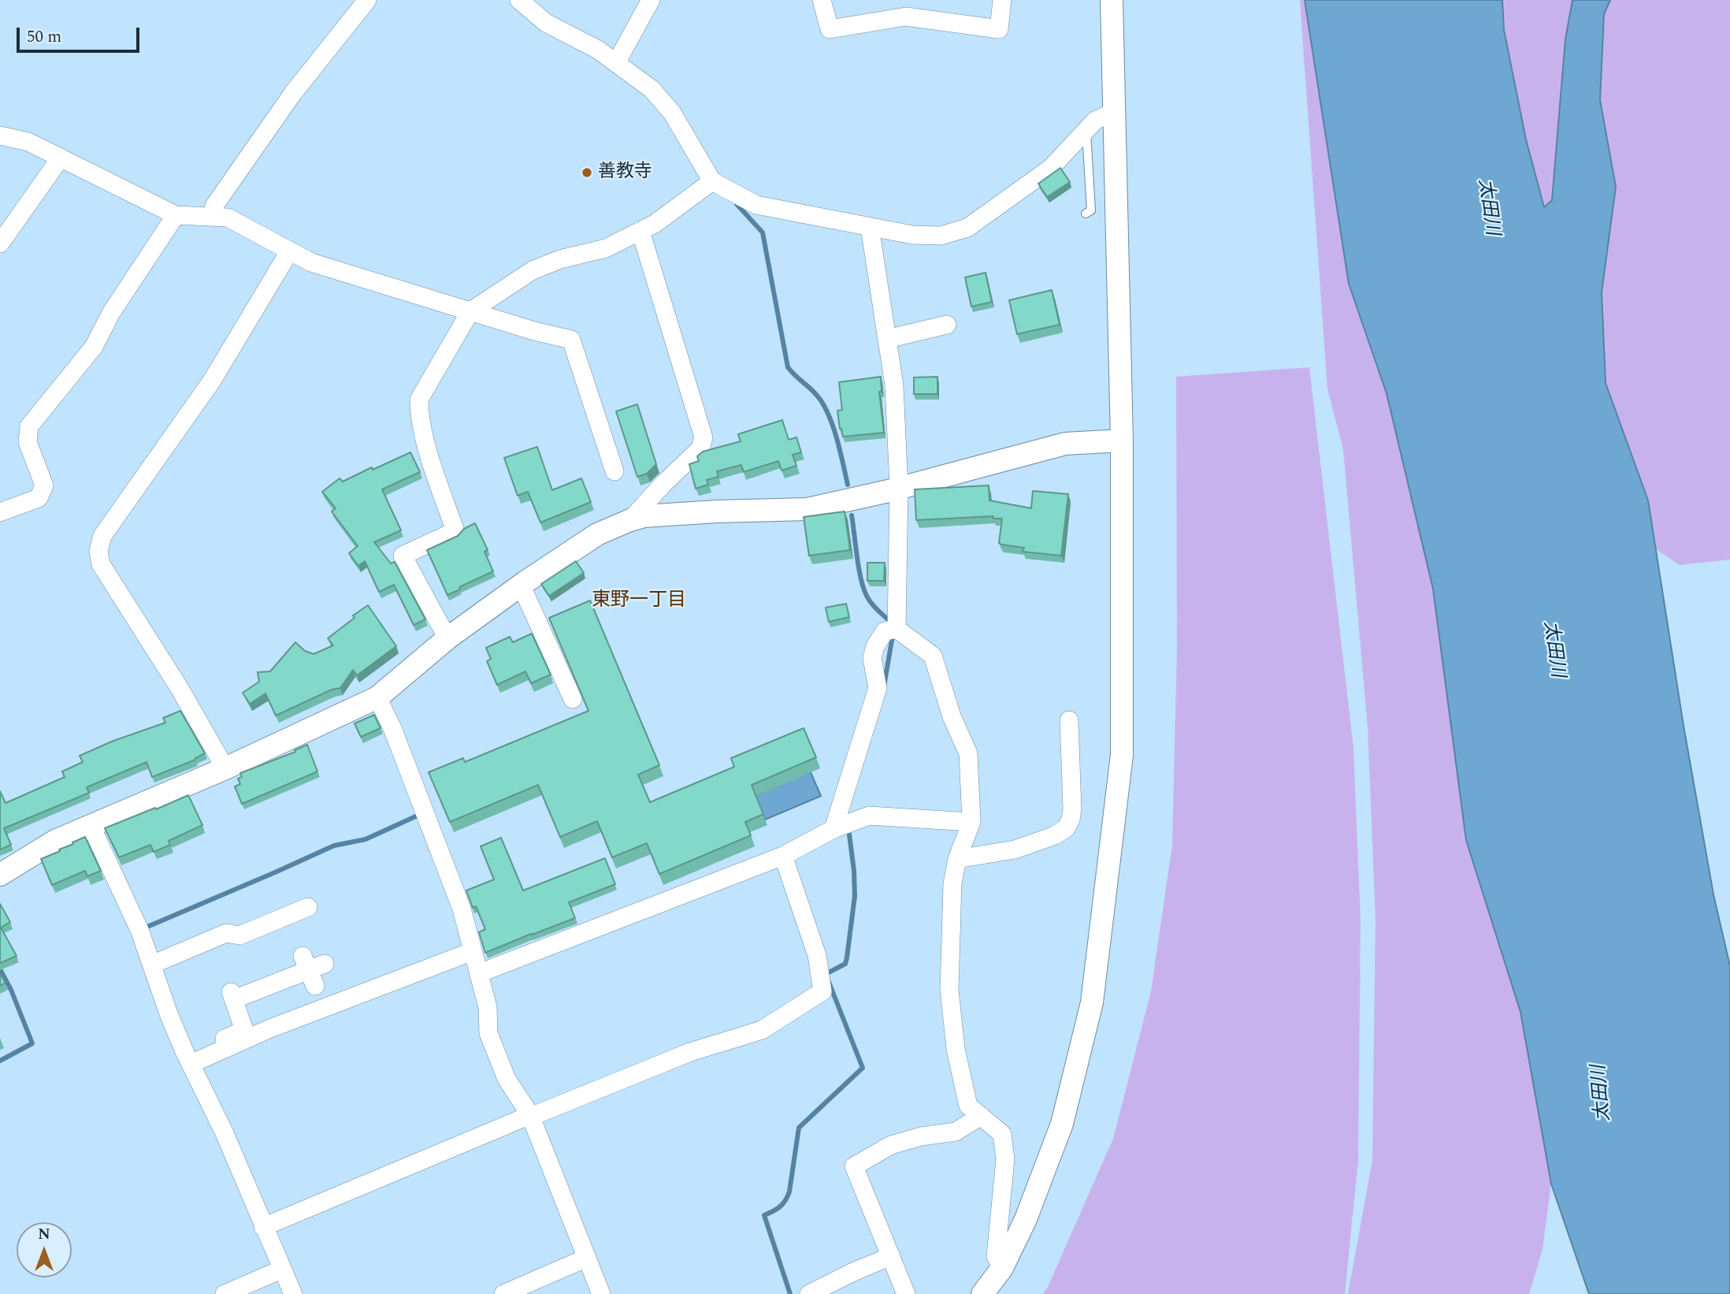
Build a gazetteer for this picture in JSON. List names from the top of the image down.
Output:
{
  "districts": ["東野一丁目"],
  "water": ["太田川"],
  "places": ["善教寺"],
  "scale_bar": "50 m",
  "north": "top"
}
